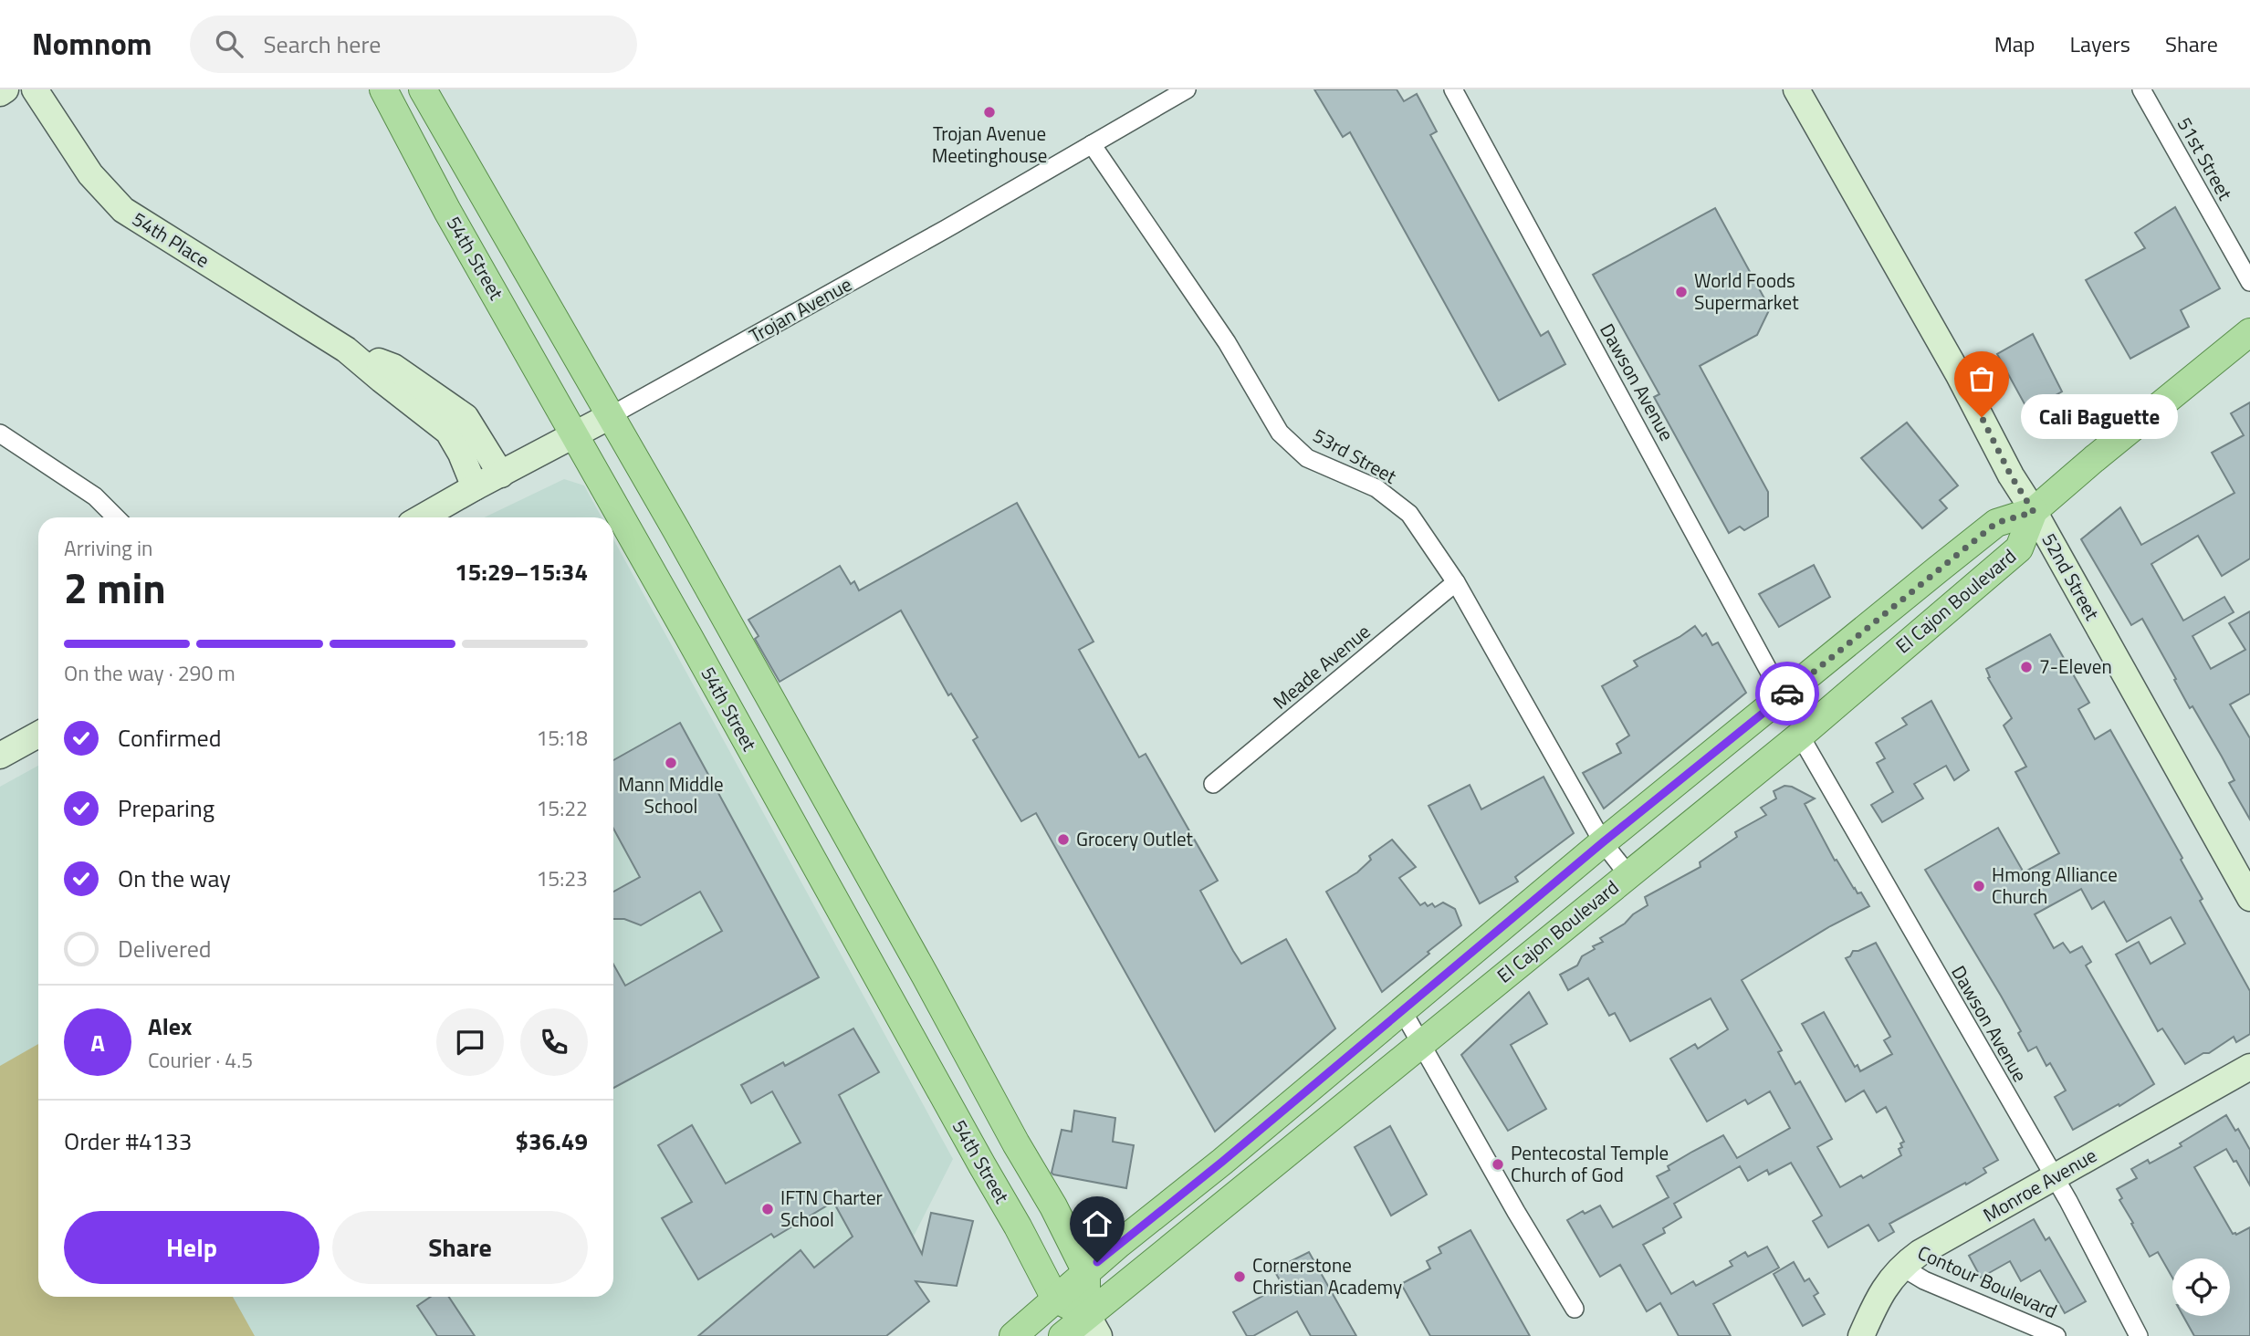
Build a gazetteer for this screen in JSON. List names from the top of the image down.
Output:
{
  "streets": {
    "main road": ["54th Street", "El Cajon Boulevard"],
    "street": [
      "51st Street",
      "54th Place",
      "Trojan Avenue",
      "Dawson Avenue",
      "53rd Street",
      "52nd Street",
      "Meade Avenue",
      "Monroe Avenue",
      "Contour Boulevard"
    ]
  },
  "crossings": [
    ["54th Place", "Trojan Avenue"],
    ["54th Street", "Trojan Avenue"],
    ["54th Street", "El Cajon Boulevard"],
    ["Trojan Avenue", "53rd Street"],
    ["Dawson Avenue", "El Cajon Boulevard"],
    ["Dawson Avenue", "Monroe Avenue"],
    ["53rd Street", "El Cajon Boulevard"],
    ["53rd Street", "Meade Avenue"],
    ["52nd Street", "El Cajon Boulevard"],
    ["Monroe Avenue", "Contour Boulevard"]
  ],
  "places": [
    "Trojan Avenue Meetinghouse",
    "World Foods Supermarket",
    "Cali Baguette",
    "7-Eleven",
    "Mann Middle School",
    "Grocery Outlet",
    "Hmong Alliance Church",
    "Pentecostal Temple Church of God",
    "IFTN Charter School",
    "Cornerstone Christian Academy"
  ],
  "page": {
    "header": "Nomnom",
    "search": "Search here",
    "nav": ["Map", "Layers", "Share"],
    "bubble": "Cali Baguette",
    "heading": ["2 min", "Arriving in", "15:29–15:34"],
    "panel": [
      "Alex",
      "Courier · 4.5",
      "Order #4133",
      "$36.49"
    ],
    "bar": "On the way · 290 m",
    "list": [
      ["Confirmed", "15:18"],
      ["Preparing", "15:22"],
      ["On the way", "15:23"],
      "Delivered"
    ],
    "round": "A",
    "buttons": ["Help", "Share"]
  }
}
